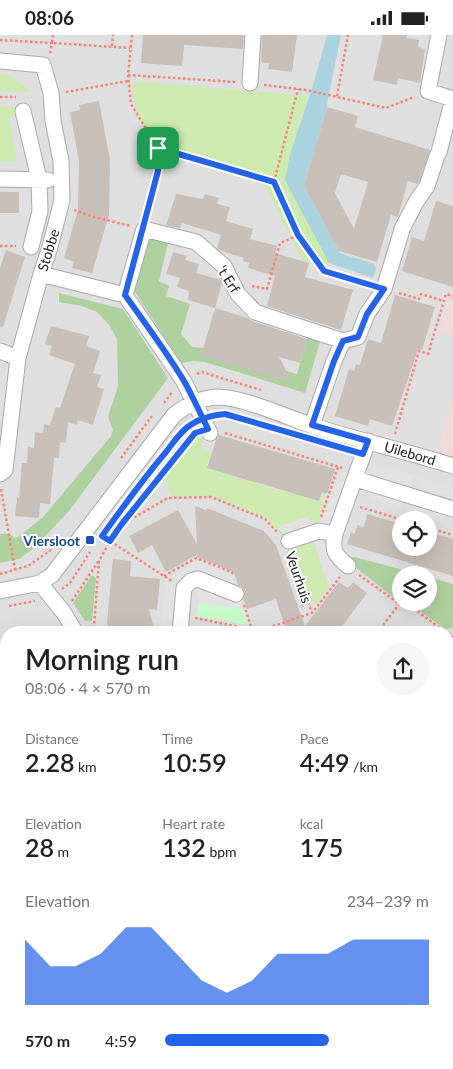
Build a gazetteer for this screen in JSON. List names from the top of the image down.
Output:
{
  "streets": {
    "street": [
      "Stobbe",
      "'t Erf",
      "Uilebord",
      "Veurhuis"
    ]
  },
  "places": {
    "transit": ["Viersloot"]
  },
  "page": {
    "status": "08:06",
    "heading": ["Morning run", "08:06 · 4 × 570 m"],
    "stats": [
      ["Distance", "2.28 km"],
      ["Time", "10:59"],
      ["Pace", "4:49 /km"],
      ["Elevation", "28 m"],
      ["Heart rate", "132 bpm"],
      ["kcal", "175"]
    ],
    "chart": ["Elevation", "234–239 m"],
    "list": [
      {
        "name": "570 m",
        "note": "4:59"
      }
    ]
  }
}
